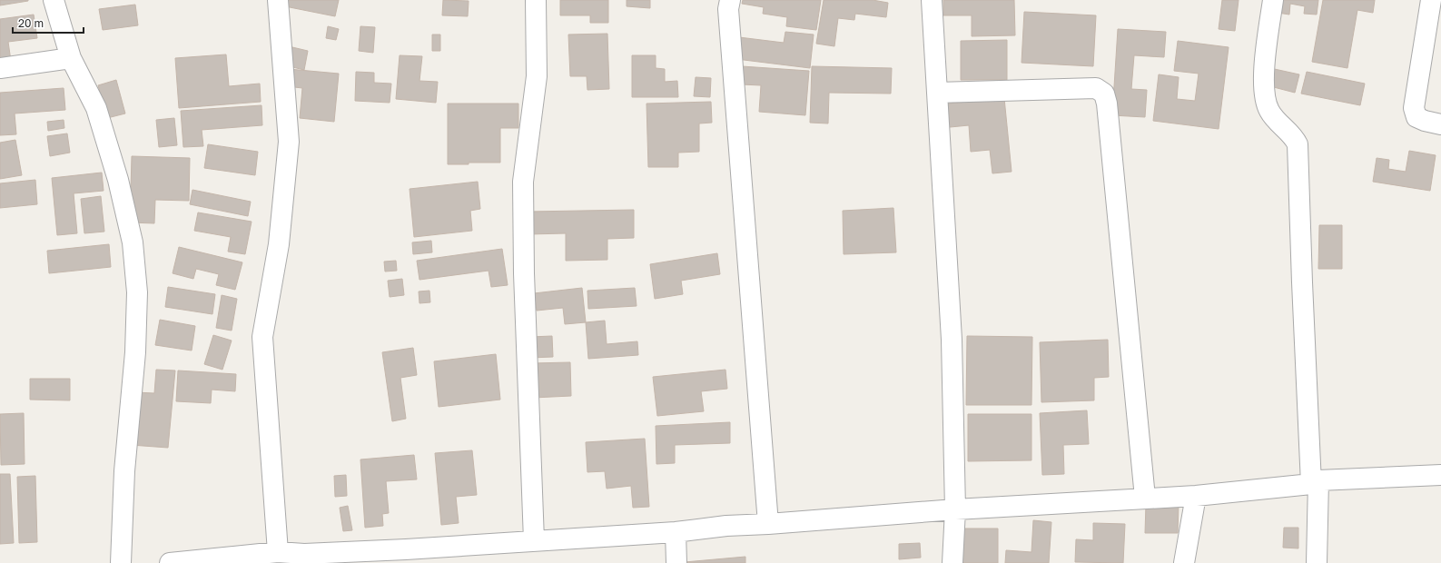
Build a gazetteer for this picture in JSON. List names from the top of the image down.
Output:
{
  "scale_bar": "20 m"
}
